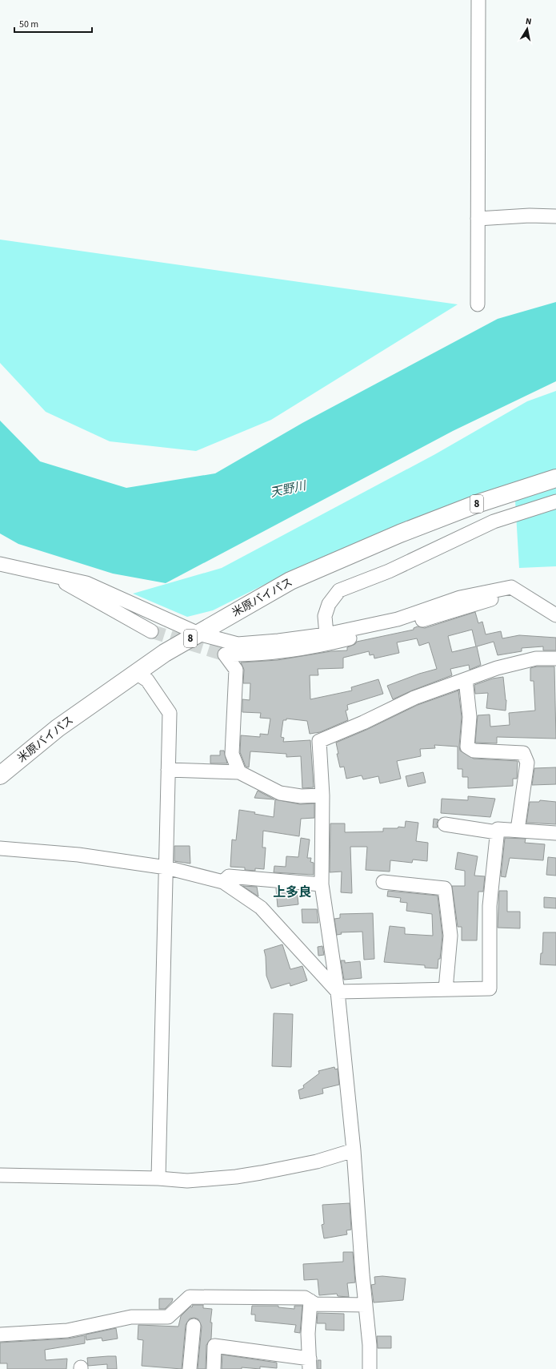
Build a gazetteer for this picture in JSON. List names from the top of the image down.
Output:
{
  "streets": {
    "highway": ["8", "米原バイパス"]
  },
  "districts": ["上多良"],
  "water": ["天野川"],
  "scale_bar": "50 m",
  "north": "top"
}
